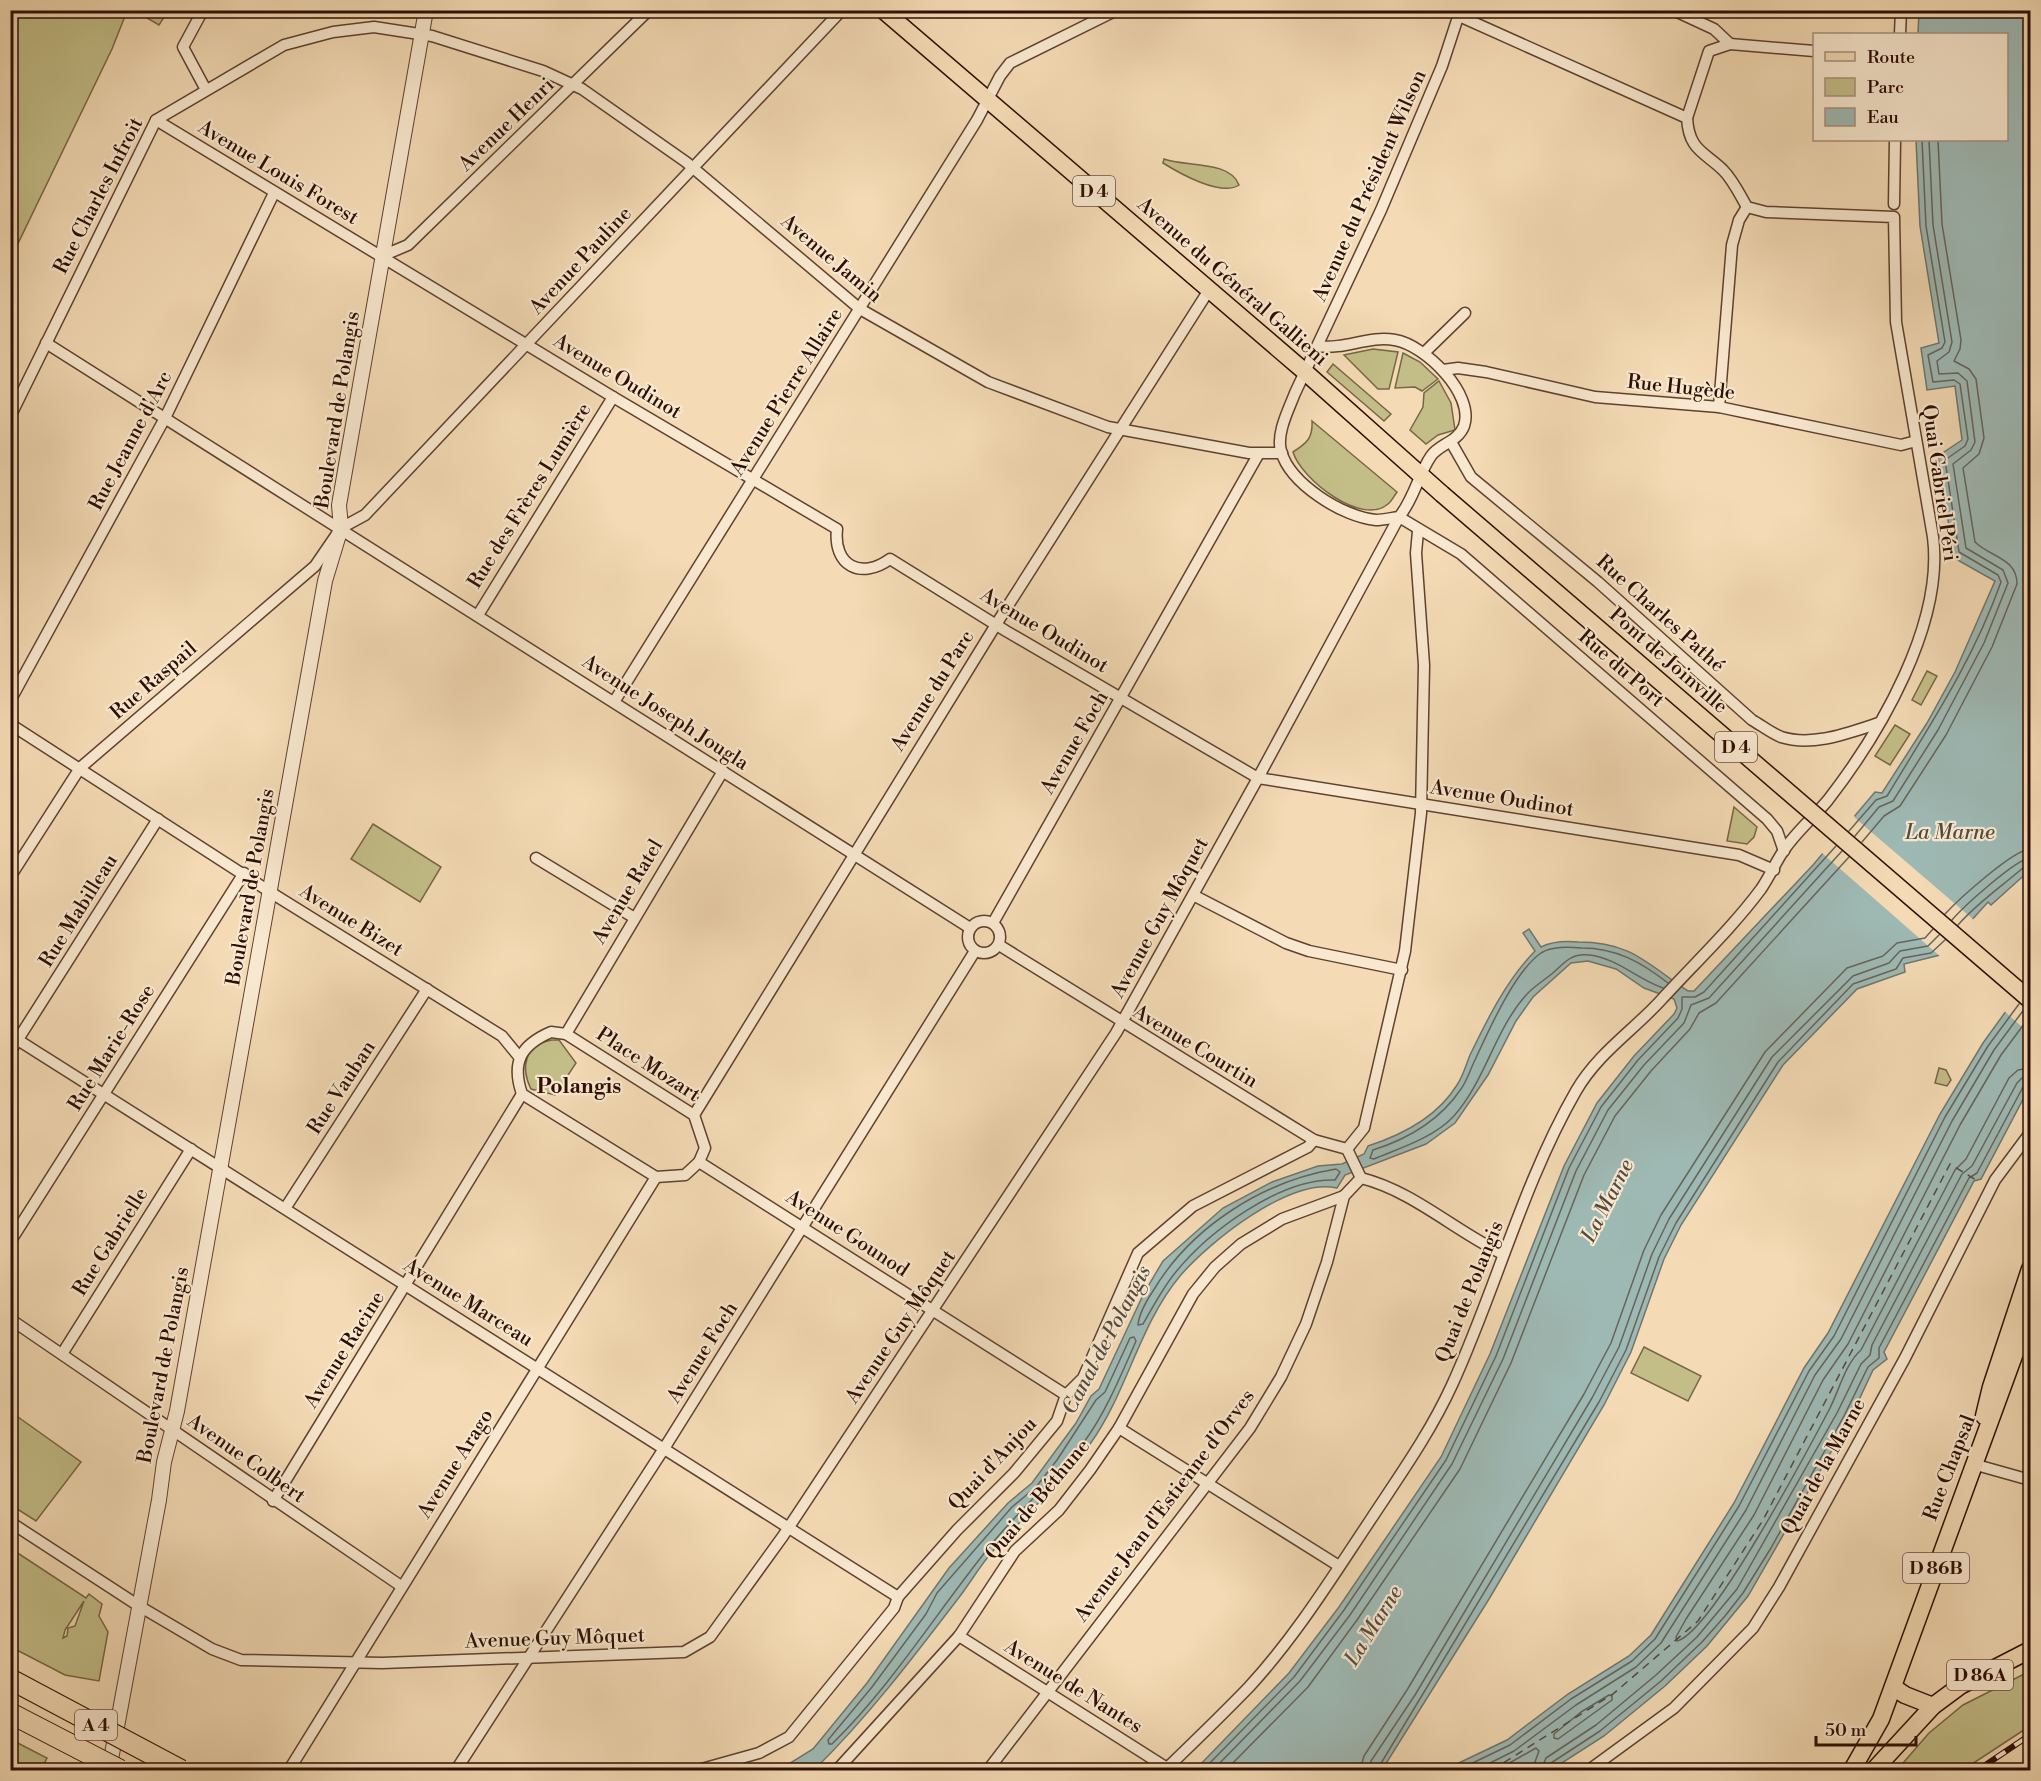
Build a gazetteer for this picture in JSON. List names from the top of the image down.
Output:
{
  "streets": {
    "highway": ["A 4"],
    "main road": [
      "D 4",
      "Avenue du Général Gallieni",
      "Pont de Joinville",
      "Rue Chapsal",
      "D 86B",
      "D 86A"
    ],
    "street": [
      "Avenue Henri",
      "Avenue Louis Forest",
      "Avenue du Président Wilson",
      "Rue Charles Infroit",
      "Avenue Jamin",
      "Avenue Pauline",
      "Avenue Oudinot",
      "Rue Hugède",
      "Avenue Pierre Allaire",
      "Boulevard de Polangis",
      "Rue Jeanne d'Arc",
      "Quai Gabriel Péri",
      "Rue des Frères Lumière",
      "Rue Charles Pathé",
      "Rue du Port",
      "Rue Raspail",
      "Avenue du Parc",
      "Avenue Joseph Jougla",
      "Avenue Foch",
      "Avenue Ratel",
      "Rue Mabilleau",
      "Avenue Guy Môquet",
      "Avenue Bizet",
      "Avenue Courtin",
      "Rue Marie-Rose",
      "Place Mozart",
      "Rue Vauban",
      "Avenue Gounod",
      "Rue Gabrielle",
      "Quai de Polangis",
      "Avenue Marceau",
      "Avenue Racine",
      "Avenue Colbert",
      "Avenue Arago",
      "Quai d'Anjou",
      "Quai de la Marne",
      "Quai de Béthune",
      "Avenue Jean d'Estienne d'Orves",
      "Avenue de Nantes"
    ]
  },
  "crossings": [
    ["Avenue Henri", "Avenue Louis Forest"],
    ["Avenue Henri", "Avenue Jamin"],
    ["Avenue Henri", "Avenue Oudinot"],
    ["Avenue Henri", "Boulevard de Polangis"],
    ["Avenue Louis Forest", "Rue Charles Infroit"],
    ["Avenue Louis Forest", "Avenue Oudinot"],
    ["Avenue Louis Forest", "Boulevard de Polangis"],
    ["Avenue Louis Forest", "Rue Jeanne d'Arc"],
    ["Avenue du Président Wilson", "Avenue Jamin"],
    ["Avenue du Président Wilson", "Avenue du Général Gallieni"],
    ["Rue Charles Infroit", "Avenue Jamin"],
    ["Rue Charles Infroit", "Boulevard de Polangis"],
    ["Rue Charles Infroit", "Avenue Joseph Jougla"],
    ["Avenue Jamin", "Avenue Pauline"],
    ["Avenue Jamin", "Avenue Pierre Allaire"],
    ["Avenue Jamin", "Boulevard de Polangis"],
    ["Avenue Jamin", "Avenue du Parc"],
    ["Avenue Jamin", "Avenue Foch"],
    ["Avenue Pauline", "Avenue Oudinot"],
    ["Avenue Pauline", "Boulevard de Polangis"],
    ["Avenue Pauline", "Rue Raspail"],
    ["Avenue Pauline", "Avenue Joseph Jougla"],
    ["Avenue du Général Gallieni", "Avenue Pierre Allaire"],
    ["Avenue du Général Gallieni", "Pont de Joinville"],
    ["Avenue du Général Gallieni", "Avenue du Parc"],
    ["Avenue du Général Gallieni", "Avenue Guy Môquet"],
    ["Avenue Oudinot", "Avenue Pierre Allaire"],
    ["Avenue Oudinot", "Boulevard de Polangis"],
    ["Avenue Oudinot", "Rue des Frères Lumière"],
    ["Avenue Oudinot", "Avenue du Parc"],
    ["Avenue Oudinot", "Avenue Foch"],
    ["Avenue Oudinot", "Avenue Guy Môquet"],
    ["Avenue Oudinot", "Quai de Polangis"],
    ["Rue Hugède", "Quai Gabriel Péri"],
    ["Avenue Pierre Allaire", "Avenue Joseph Jougla"],
    ["Boulevard de Polangis", "Rue Raspail"],
    ["Boulevard de Polangis", "Avenue Joseph Jougla"],
    ["Boulevard de Polangis", "Avenue Guy Môquet"],
    ["Boulevard de Polangis", "Avenue Bizet"],
    ["Boulevard de Polangis", "Avenue Marceau"],
    ["Boulevard de Polangis", "Avenue Colbert"],
    ["Rue Jeanne d'Arc", "Avenue Joseph Jougla"],
    ["Quai Gabriel Péri", "Rue Charles Pathé"],
    ["Quai Gabriel Péri", "Quai de Polangis"],
    ["Rue des Frères Lumière", "Avenue Joseph Jougla"],
    ["Rue Charles Pathé", "Avenue Guy Môquet"],
    ["Rue du Port", "Avenue Guy Môquet"],
    ["Rue du Port", "Quai de Polangis"],
    ["Rue Raspail", "Avenue Joseph Jougla"],
    ["Rue Raspail", "Avenue Bizet"],
    ["Avenue du Parc", "Avenue Joseph Jougla"],
    ["Avenue du Parc", "Place Mozart"],
    ["Avenue Joseph Jougla", "Avenue Foch"],
    ["Avenue Joseph Jougla", "Avenue Ratel"],
    ["Avenue Joseph Jougla", "Avenue Courtin"],
    ["Avenue Foch", "Avenue Guy Môquet"],
    ["Avenue Foch", "Avenue Courtin"],
    ["Avenue Foch", "Avenue Gounod"],
    ["Avenue Foch", "Avenue Marceau"],
    ["Avenue Ratel", "Place Mozart"],
    ["Rue Mabilleau", "Avenue Bizet"],
    ["Rue Mabilleau", "Avenue Marceau"],
    ["Avenue Guy Môquet", "Avenue Courtin"],
    ["Avenue Guy Môquet", "Avenue Gounod"],
    ["Avenue Guy Môquet", "Avenue Marceau"],
    ["Avenue Guy Môquet", "Avenue Arago"],
    ["Avenue Bizet", "Rue Marie-Rose"],
    ["Avenue Bizet", "Place Mozart"],
    ["Avenue Bizet", "Rue Vauban"],
    ["Avenue Courtin", "Quai d'Anjou"],
    ["Rue Marie-Rose", "Avenue Marceau"],
    ["Place Mozart", "Avenue Gounod"],
    ["Rue Vauban", "Avenue Marceau"],
    ["Avenue Gounod", "Quai d'Anjou"],
    ["Rue Gabrielle", "Avenue Marceau"],
    ["Rue Gabrielle", "Avenue Colbert"],
    ["Quai de Polangis", "Avenue de Nantes"],
    ["Avenue Marceau", "Avenue Racine"],
    ["Avenue Marceau", "Avenue Arago"],
    ["Avenue Marceau", "Quai d'Anjou"],
    ["Avenue Racine", "Avenue Colbert"],
    ["Avenue Colbert", "Avenue Arago"],
    ["Quai de Béthune", "Avenue Jean d'Estienne d'Orves"],
    ["Quai de Béthune", "Avenue de Nantes"],
    ["Avenue Jean d'Estienne d'Orves", "Avenue de Nantes"]
  ],
  "districts": ["Polangis"],
  "water": ["La Marne", "Canal de Polangis"],
  "legend": ["Route", "Parc", "Eau"],
  "scale_bar": "50 m"
}
